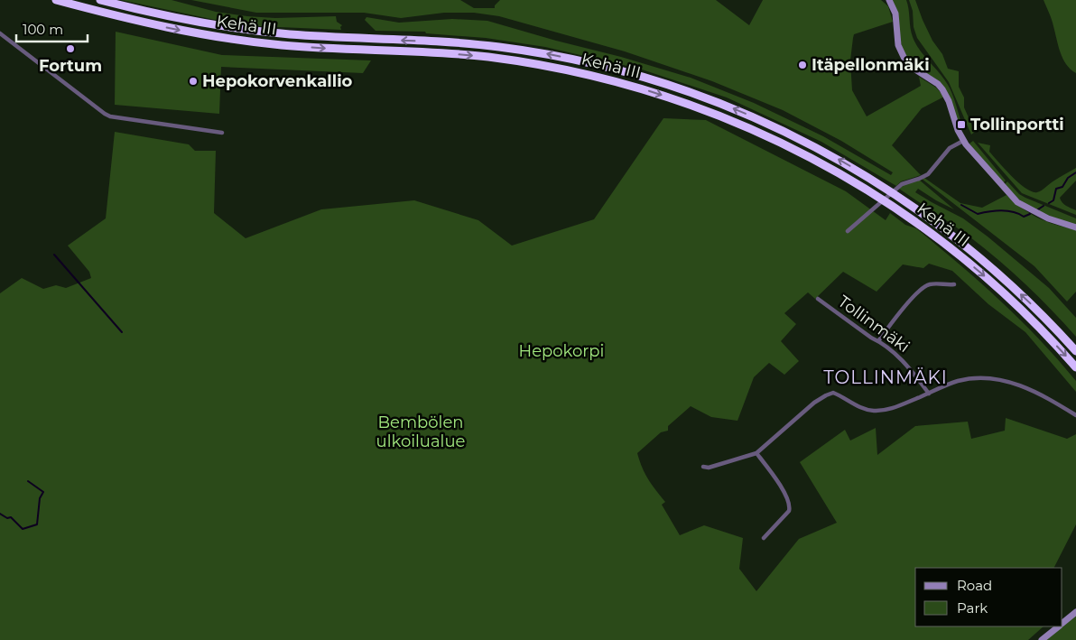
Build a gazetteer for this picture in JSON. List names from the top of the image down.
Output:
{
  "streets": {
    "highway": ["Kehä III"],
    "street": ["Tollinmäki"]
  },
  "districts": ["TOLLINMÄKI"],
  "parks": ["Hepokorpi", "Bembölen ulkoilualue"],
  "places": {
    "other": ["Fortum", "Itäpellonmäki", "Hepokorvenkallio"],
    "transit": ["Tollinportti"]
  },
  "legend": ["Road", "Park"],
  "scale_bar": "100 m"
}
